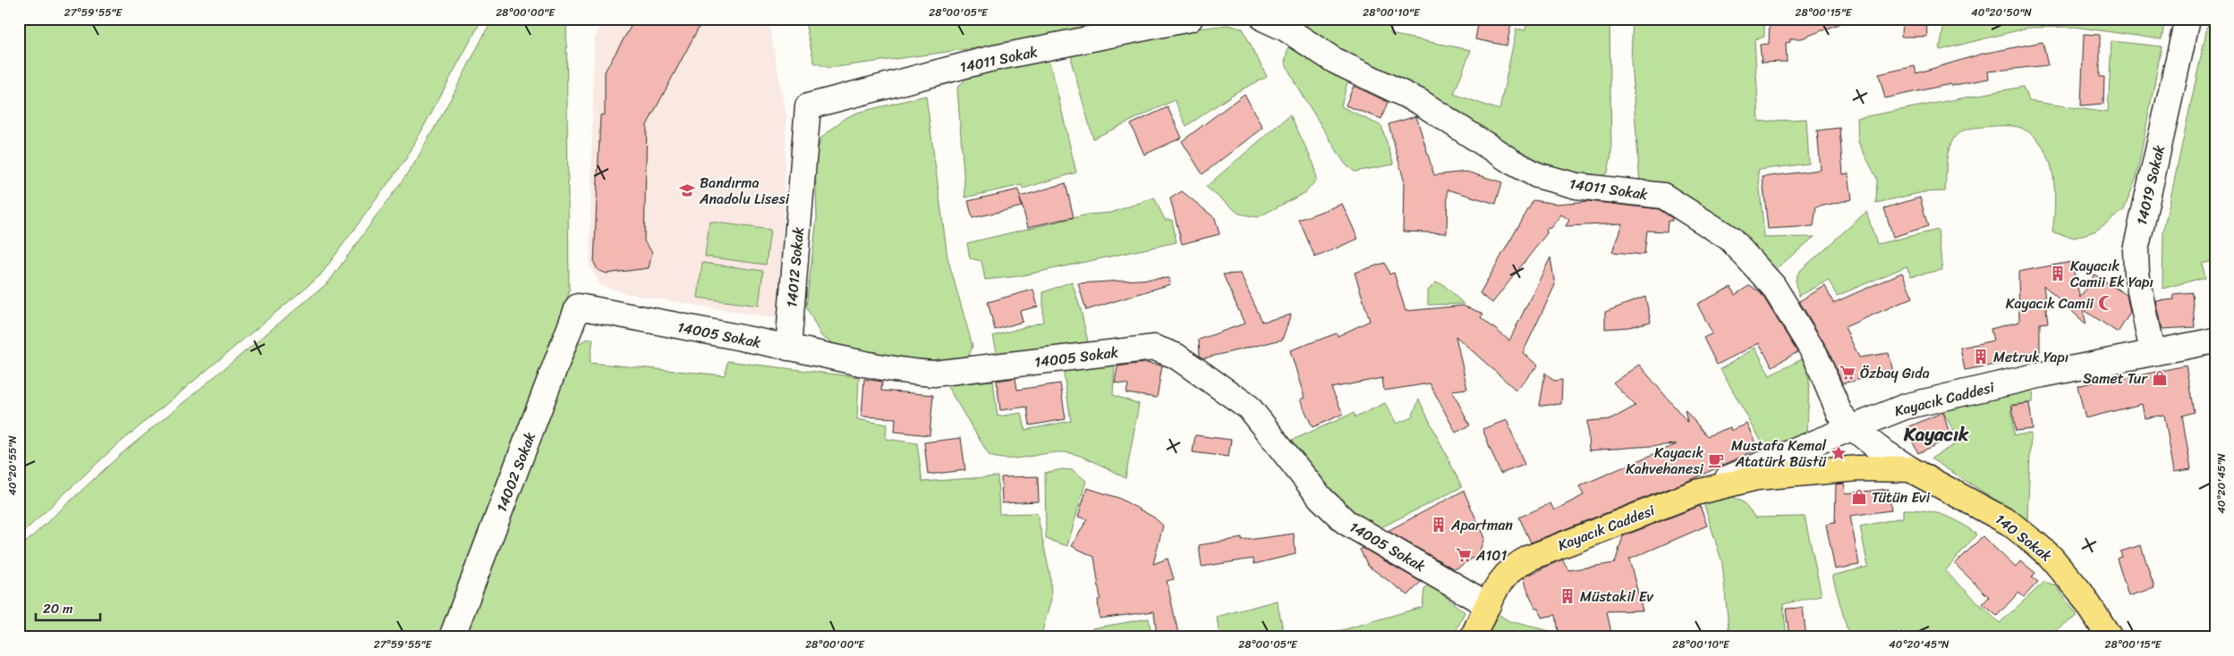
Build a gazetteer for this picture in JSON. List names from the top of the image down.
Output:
{
  "streets": {
    "main road": ["Kayacık Caddesi", "140 Sokak"],
    "street": [
      "14011 Sokak",
      "14019 Sokak",
      "14012 Sokak",
      "14005 Sokak",
      "14002 Sokak"
    ]
  },
  "crossings": [
    ["14011 Sokak", "14012 Sokak"],
    ["14011 Sokak", "Kayacık Caddesi"],
    ["14011 Sokak", "140 Sokak"],
    ["14019 Sokak", "Kayacık Caddesi"],
    ["14012 Sokak", "14005 Sokak"],
    ["14005 Sokak", "Kayacık Caddesi"],
    ["14005 Sokak", "14002 Sokak"],
    ["Kayacık Caddesi", "140 Sokak"]
  ],
  "districts": ["Kayacık"],
  "places": {
    "school or university": ["Bandırma Anadolu Lisesi"],
    "building": [
      "Kayacık Camii Ek Yapı",
      "Metruk Yapı",
      "Apartman",
      "Müstakil Ev"
    ],
    "mosque": ["Kayacık Camii"],
    "supermarket": ["Özbay Gıda", "A101"],
    "shop": ["Samet Tur", "Tütün Evi"],
    "place": ["Mustafa Kemal Atatürk Büstü"],
    "cafe": ["Kayacık Kahvehanesi"]
  },
  "scale_bar": "20 m",
  "coordinates": [
    "27°59'55\"E",
    "28°00'00\"E",
    "28°00'05\"E",
    "28°00'10\"E",
    "28°00'15\"E",
    "40°20'50\"N",
    "40°20'55\"N",
    "40°20'45\"N"
  ]
}
